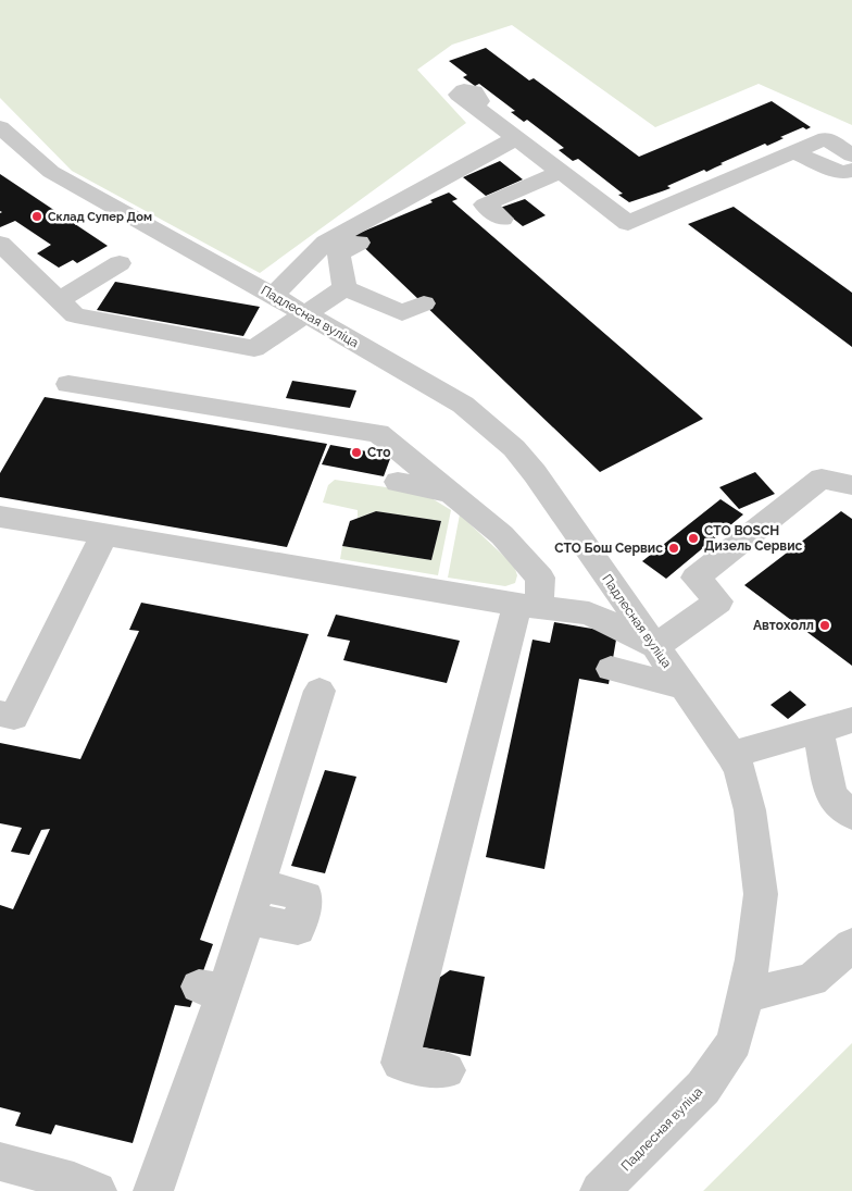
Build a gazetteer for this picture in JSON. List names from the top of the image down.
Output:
{
  "streets": {
    "street": ["Падлесная вуліца"]
  },
  "places": [
    "Склад Супер Дом",
    "Сто",
    "СТО BOSCH Дизель Сервис",
    "СТО Бош Сервис",
    "Автохолл"
  ]
}
